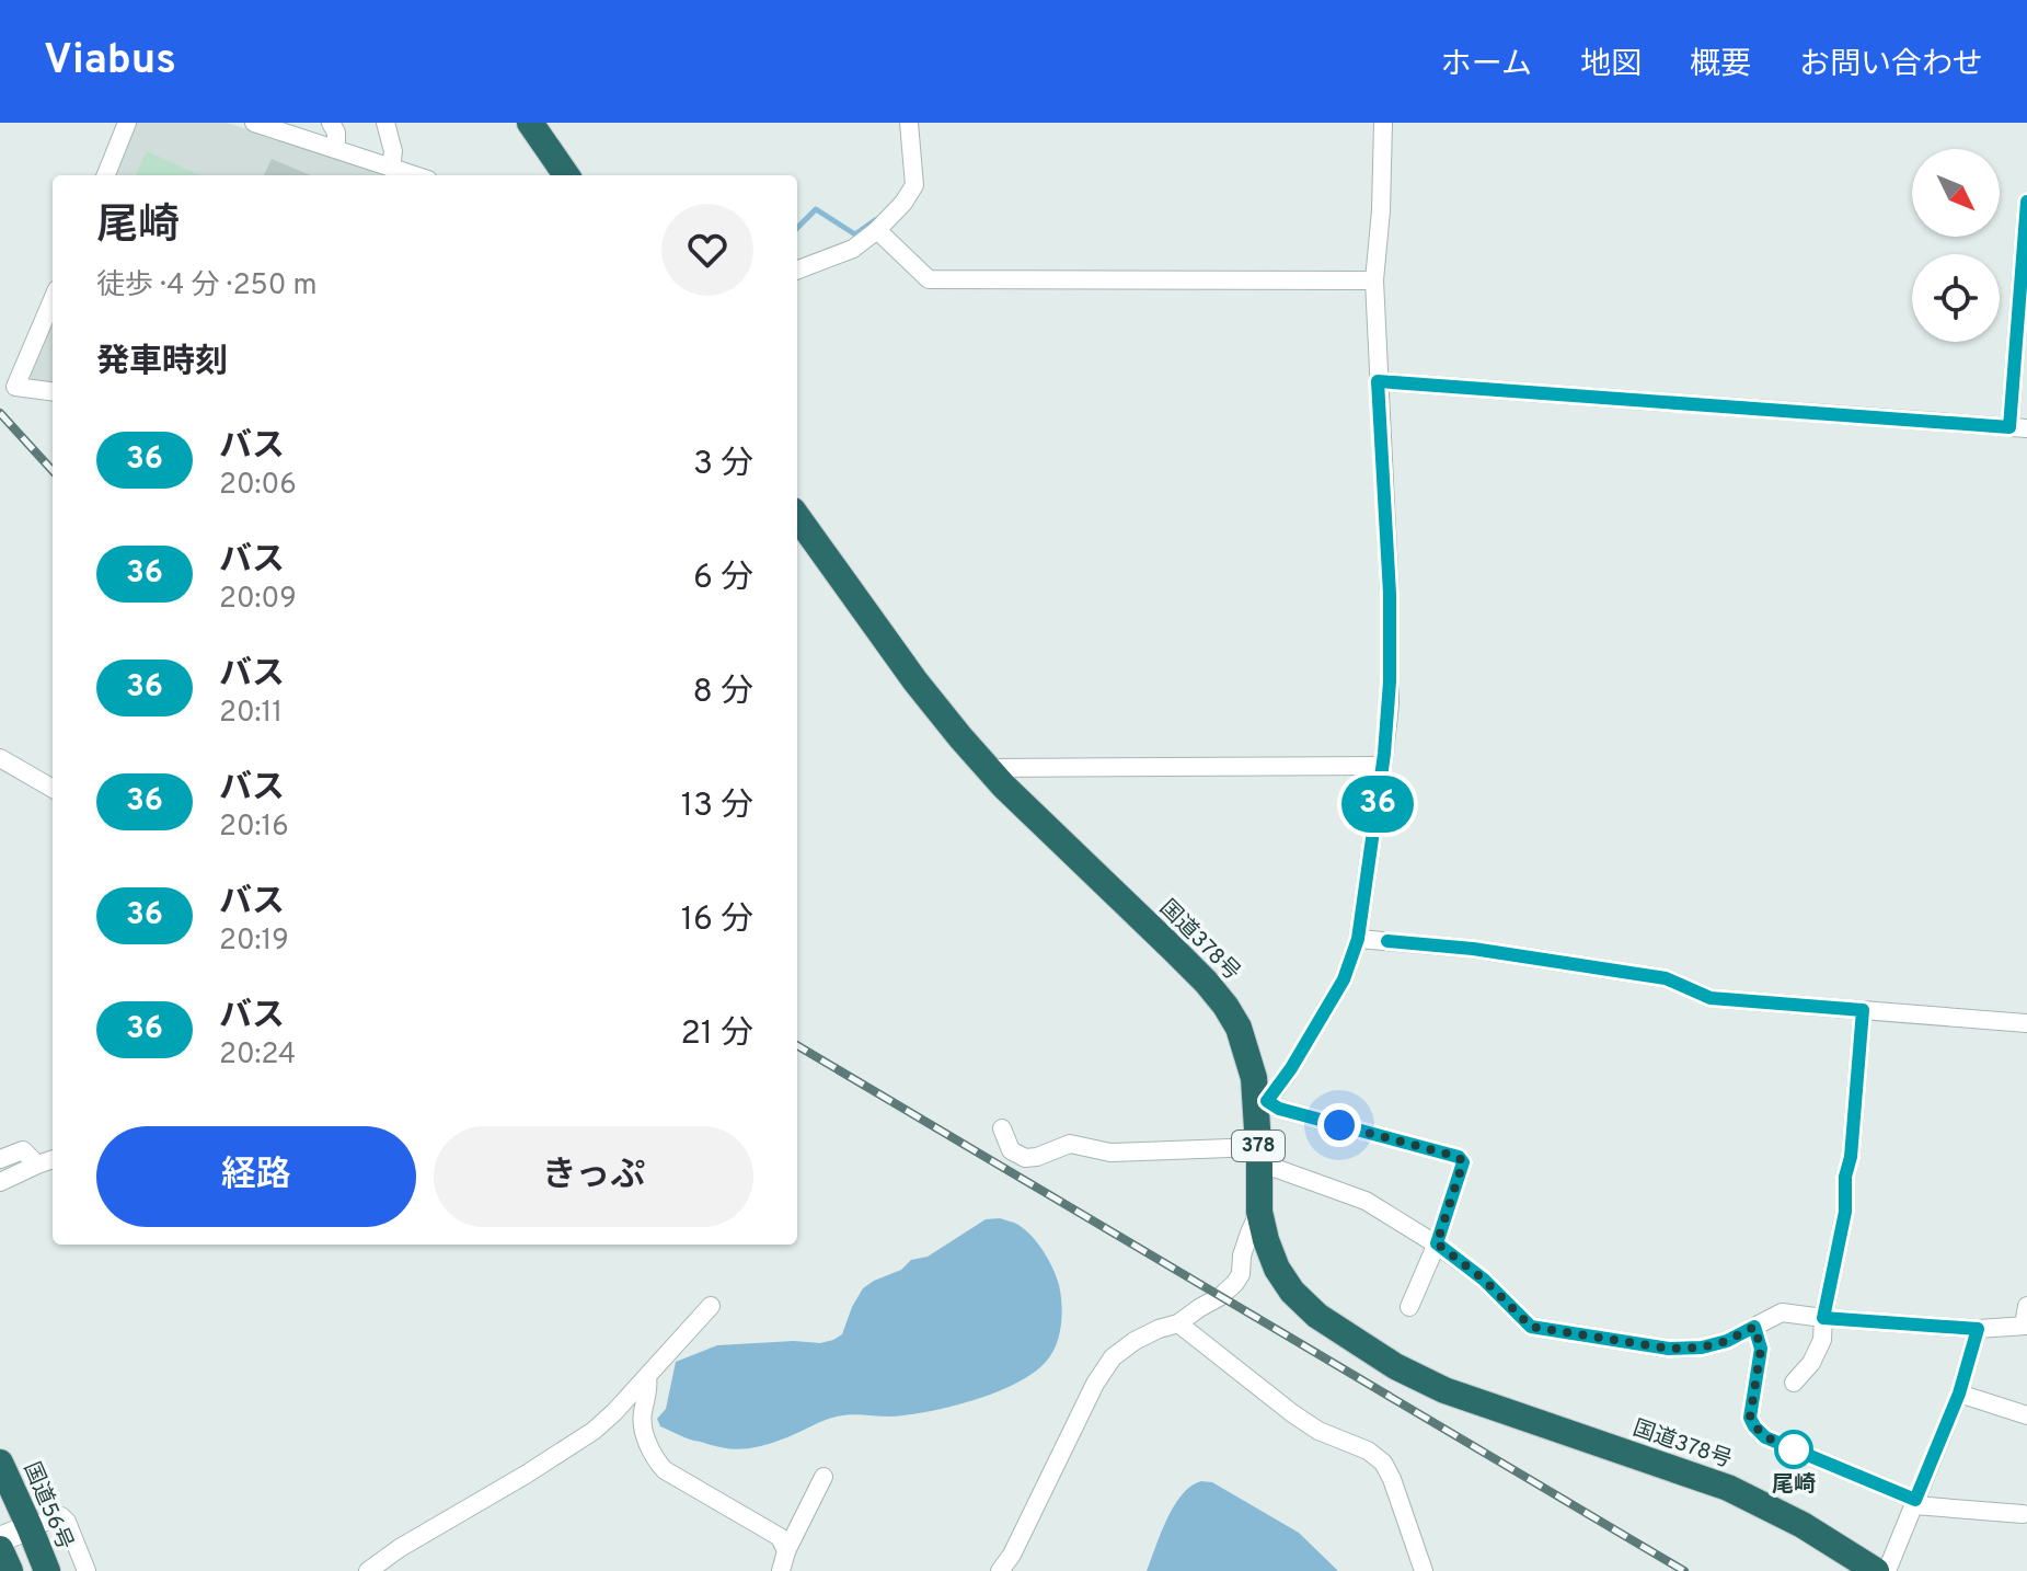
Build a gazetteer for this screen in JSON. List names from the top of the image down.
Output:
{
  "streets": {
    "highway": ["国道378号", "378", "国道56号"]
  },
  "places": ["尾崎"],
  "lines": ["bus line 36"],
  "north": "bottom right",
  "page": {
    "header": "Viabus",
    "nav": [
      "ホーム",
      "地図",
      "概要",
      "お問い合わせ"
    ],
    "on_map": "36",
    "heading": [
      ["尾崎", "徒歩 · 4 分 · 250 m"],
      "発車時刻"
    ],
    "list": [
      {
        "mark": "36",
        "name": "バス",
        "note": "20:06",
        "value": "3 分"
      },
      {
        "mark": "36",
        "name": "バス",
        "note": "20:09",
        "value": "6 分"
      },
      {
        "mark": "36",
        "name": "バス",
        "note": "20:11",
        "value": "8 分"
      },
      {
        "mark": "36",
        "name": "バス",
        "note": "20:16",
        "value": "13 分"
      },
      {
        "mark": "36",
        "name": "バス",
        "note": "20:19",
        "value": "16 分"
      },
      {
        "mark": "36",
        "name": "バス",
        "note": "20:24",
        "value": "21 分"
      }
    ],
    "buttons": ["経路", "きっぷ"]
  }
}
